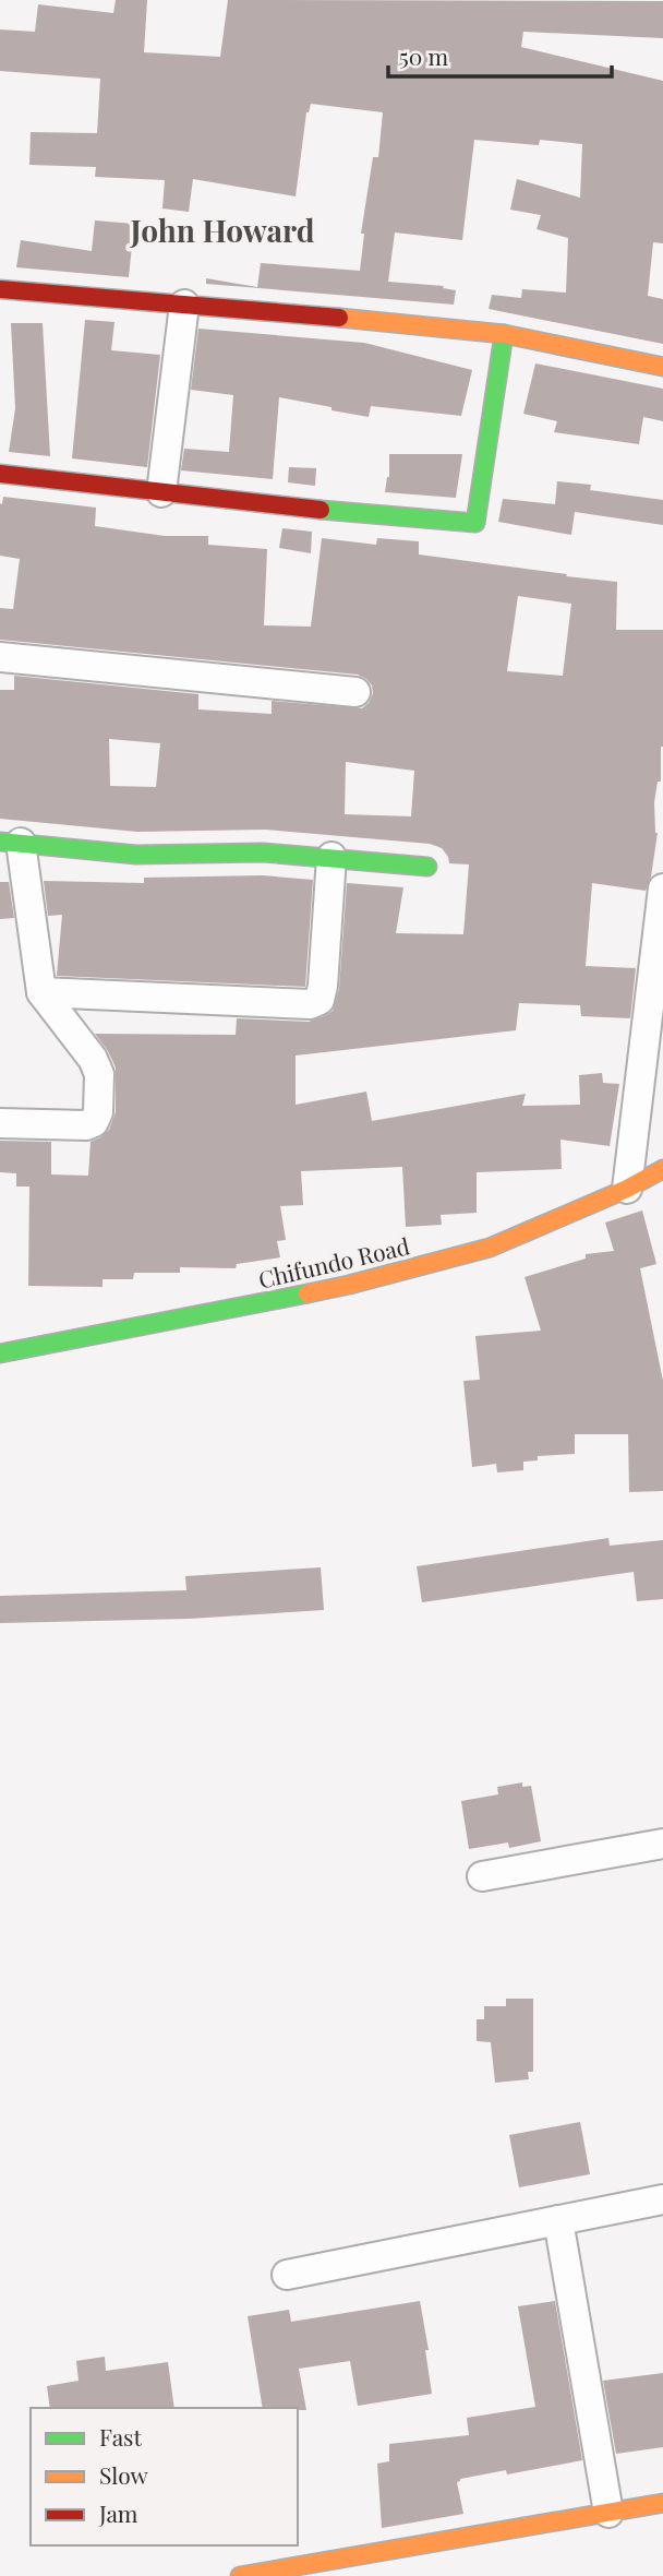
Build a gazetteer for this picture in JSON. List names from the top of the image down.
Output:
{
  "streets": {
    "street": ["Chifundo Road"]
  },
  "districts": ["John Howard"],
  "legend": ["Fast", "Slow", "Jam"],
  "scale_bar": "50 m"
}
